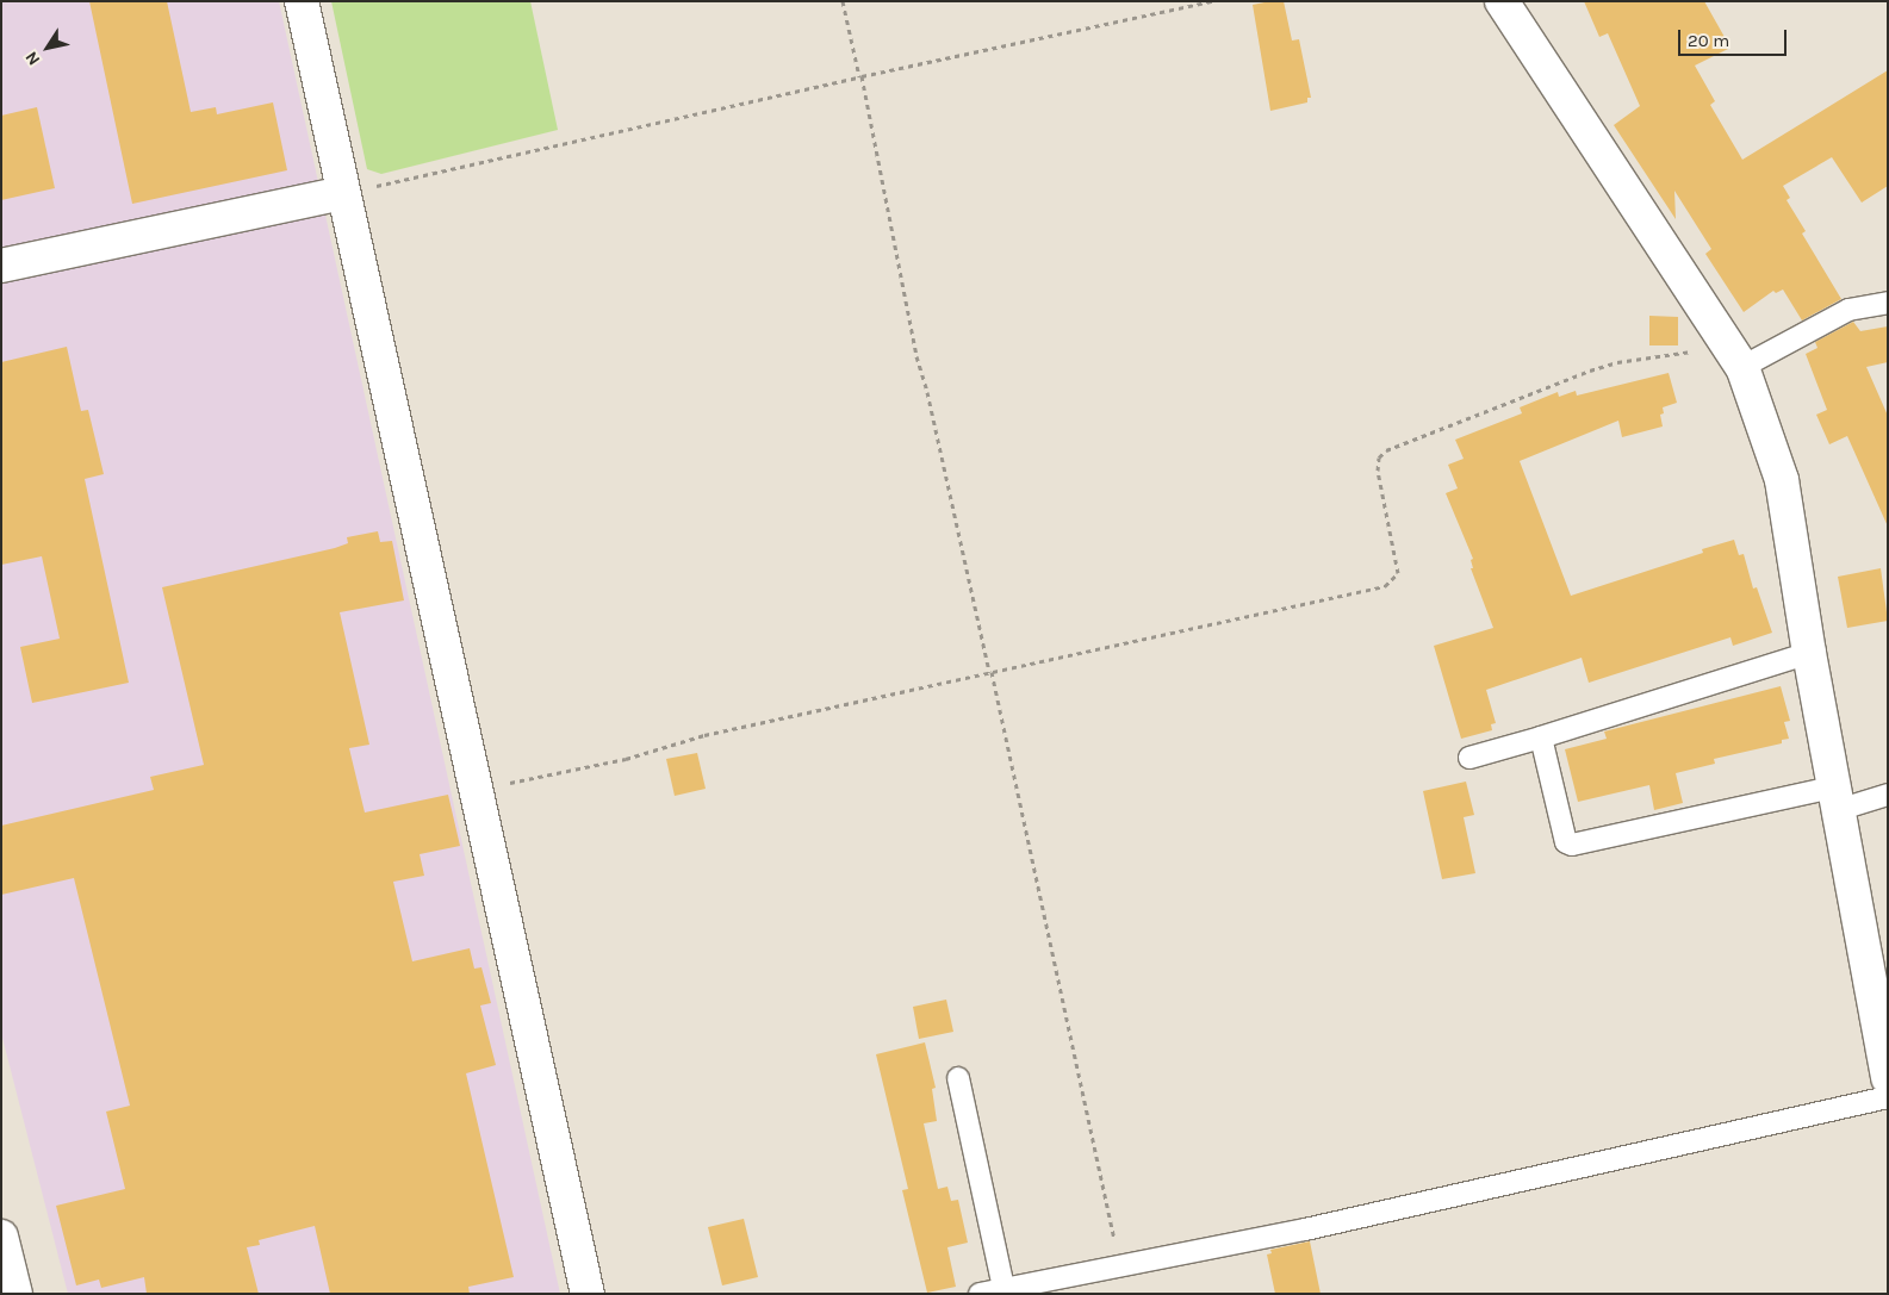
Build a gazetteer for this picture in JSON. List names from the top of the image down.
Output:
{
  "scale_bar": "20 m",
  "north": "bottom left"
}
